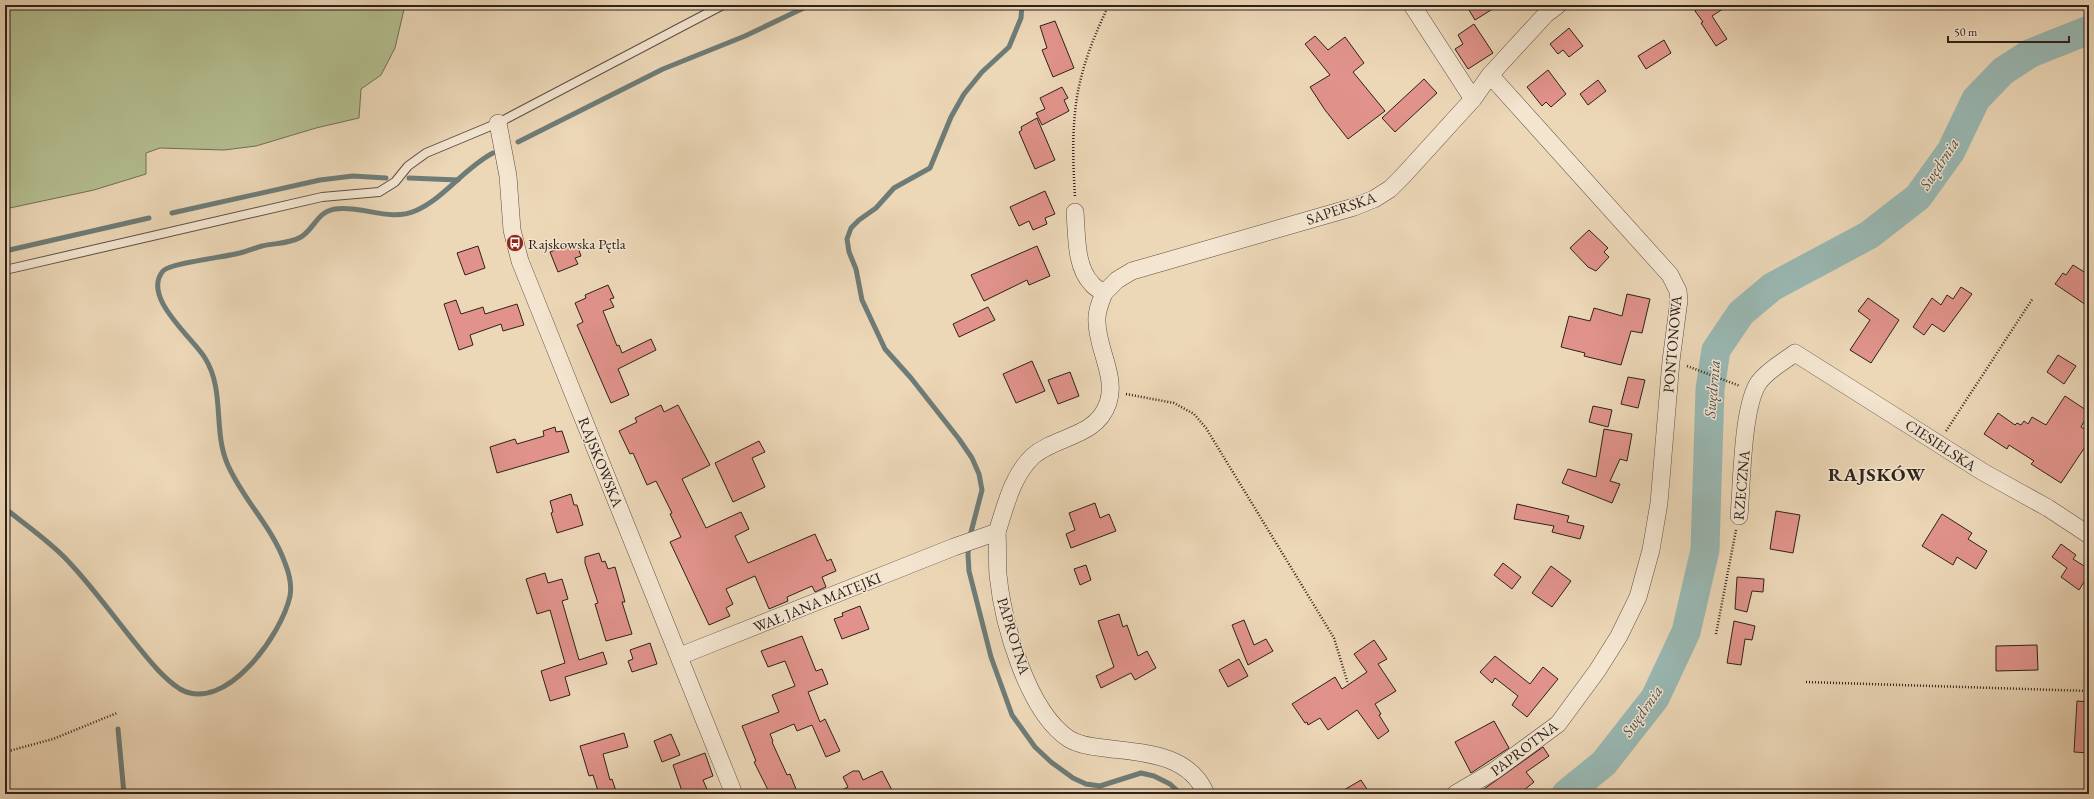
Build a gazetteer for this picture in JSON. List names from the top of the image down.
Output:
{
  "streets": {
    "street": [
      "SAPERSKA",
      "PONTONOWA",
      "CIESIELSKA",
      "RAJSKOWSKA",
      "RZECZNA",
      "WAŁ JANA MATEJKI",
      "PAPROTNA"
    ]
  },
  "crossings": [
    ["SAPERSKA", "PONTONOWA"],
    ["PONTONOWA", "PAPROTNA"],
    ["CIESIELSKA", "RZECZNA"],
    ["RAJSKOWSKA", "WAŁ JANA MATEJKI"],
    ["WAŁ JANA MATEJKI", "PAPROTNA"]
  ],
  "districts": ["RAJSKÓW"],
  "water": ["Swędrnia"],
  "places": {
    "bus stop": ["Rajskowska Pętla"]
  },
  "scale_bar": "50 m"
}
